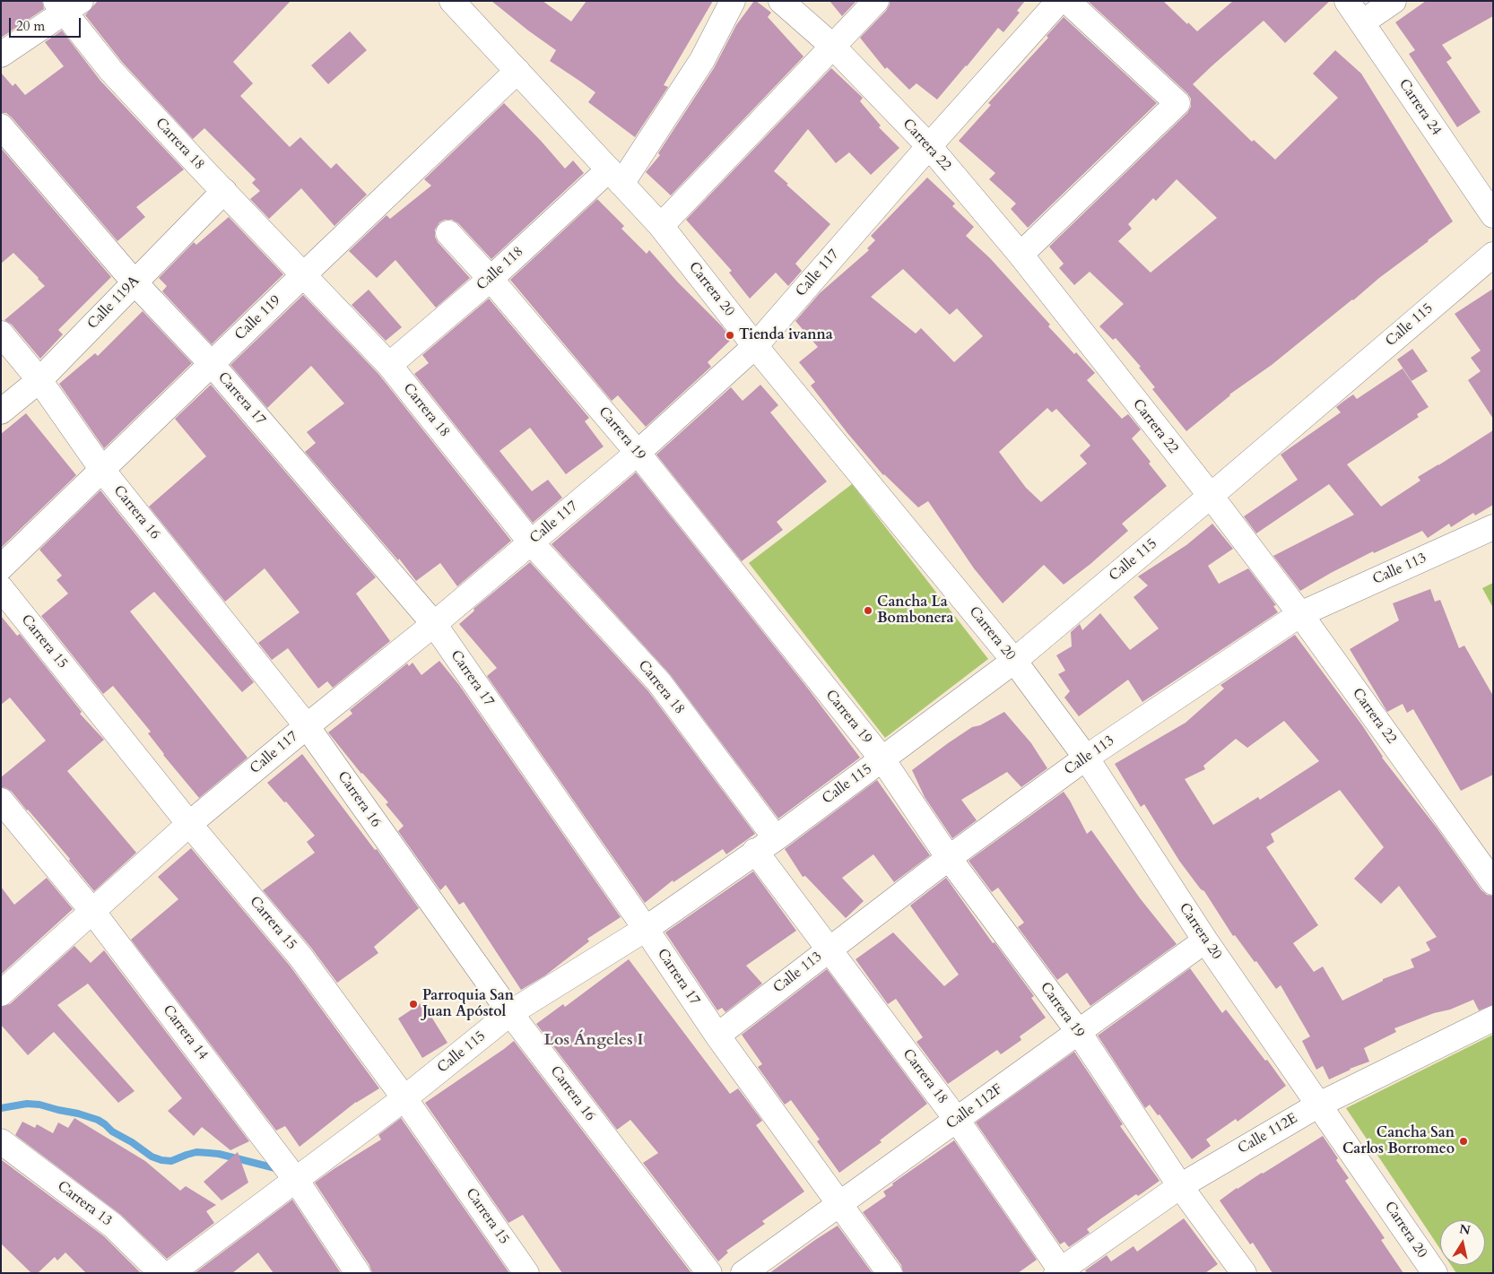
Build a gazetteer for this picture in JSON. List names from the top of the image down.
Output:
{
  "streets": {
    "street": [
      "Carrera 24",
      "Carrera 18",
      "Carrera 22",
      "Calle 118",
      "Calle 117",
      "Carrera 20",
      "Calle 119A",
      "Calle 119",
      "Calle 115",
      "Carrera 17",
      "Carrera 19",
      "Carrera 16",
      "Calle 113",
      "Carrera 15",
      "Carrera 14",
      "Calle 112F",
      "Calle 112E",
      "Carrera 13"
    ]
  },
  "crossings": [
    ["Carrera 18", "Calle 118"],
    ["Carrera 18", "Calle 117"],
    ["Carrera 18", "Calle 119A"],
    ["Carrera 18", "Calle 119"],
    ["Carrera 18", "Calle 115"],
    ["Carrera 18", "Calle 113"],
    ["Carrera 18", "Calle 112F"],
    ["Carrera 18", "Calle 112E"],
    ["Carrera 22", "Calle 117"],
    ["Carrera 22", "Calle 115"],
    ["Carrera 22", "Calle 113"],
    ["Calle 118", "Carrera 20"],
    ["Calle 118", "Carrera 19"],
    ["Calle 117", "Carrera 20"],
    ["Calle 117", "Carrera 17"],
    ["Calle 117", "Carrera 19"],
    ["Calle 117", "Carrera 16"],
    ["Calle 117", "Carrera 15"],
    ["Calle 117", "Carrera 14"],
    ["Carrera 20", "Calle 119"],
    ["Carrera 20", "Calle 115"],
    ["Carrera 20", "Calle 113"],
    ["Carrera 20", "Calle 112F"],
    ["Carrera 20", "Calle 112E"],
    ["Calle 119A", "Carrera 17"],
    ["Calle 119A", "Carrera 16"],
    ["Calle 119", "Carrera 17"],
    ["Calle 119", "Carrera 16"],
    ["Calle 115", "Carrera 17"],
    ["Calle 115", "Carrera 19"],
    ["Calle 115", "Carrera 16"],
    ["Calle 115", "Carrera 15"],
    ["Calle 115", "Carrera 14"],
    ["Carrera 17", "Calle 113"],
    ["Carrera 17", "Calle 112F"],
    ["Carrera 19", "Calle 113"],
    ["Carrera 19", "Calle 112F"],
    ["Carrera 19", "Calle 112E"]
  ],
  "districts": ["Los Ángeles I"],
  "places": [
    "Tienda ivanna",
    "Cancha La Bombonera",
    "Parroquia San Juan Apóstol",
    "Cancha San Carlos Borromeo"
  ],
  "scale_bar": "20 m",
  "north": "top"
}
